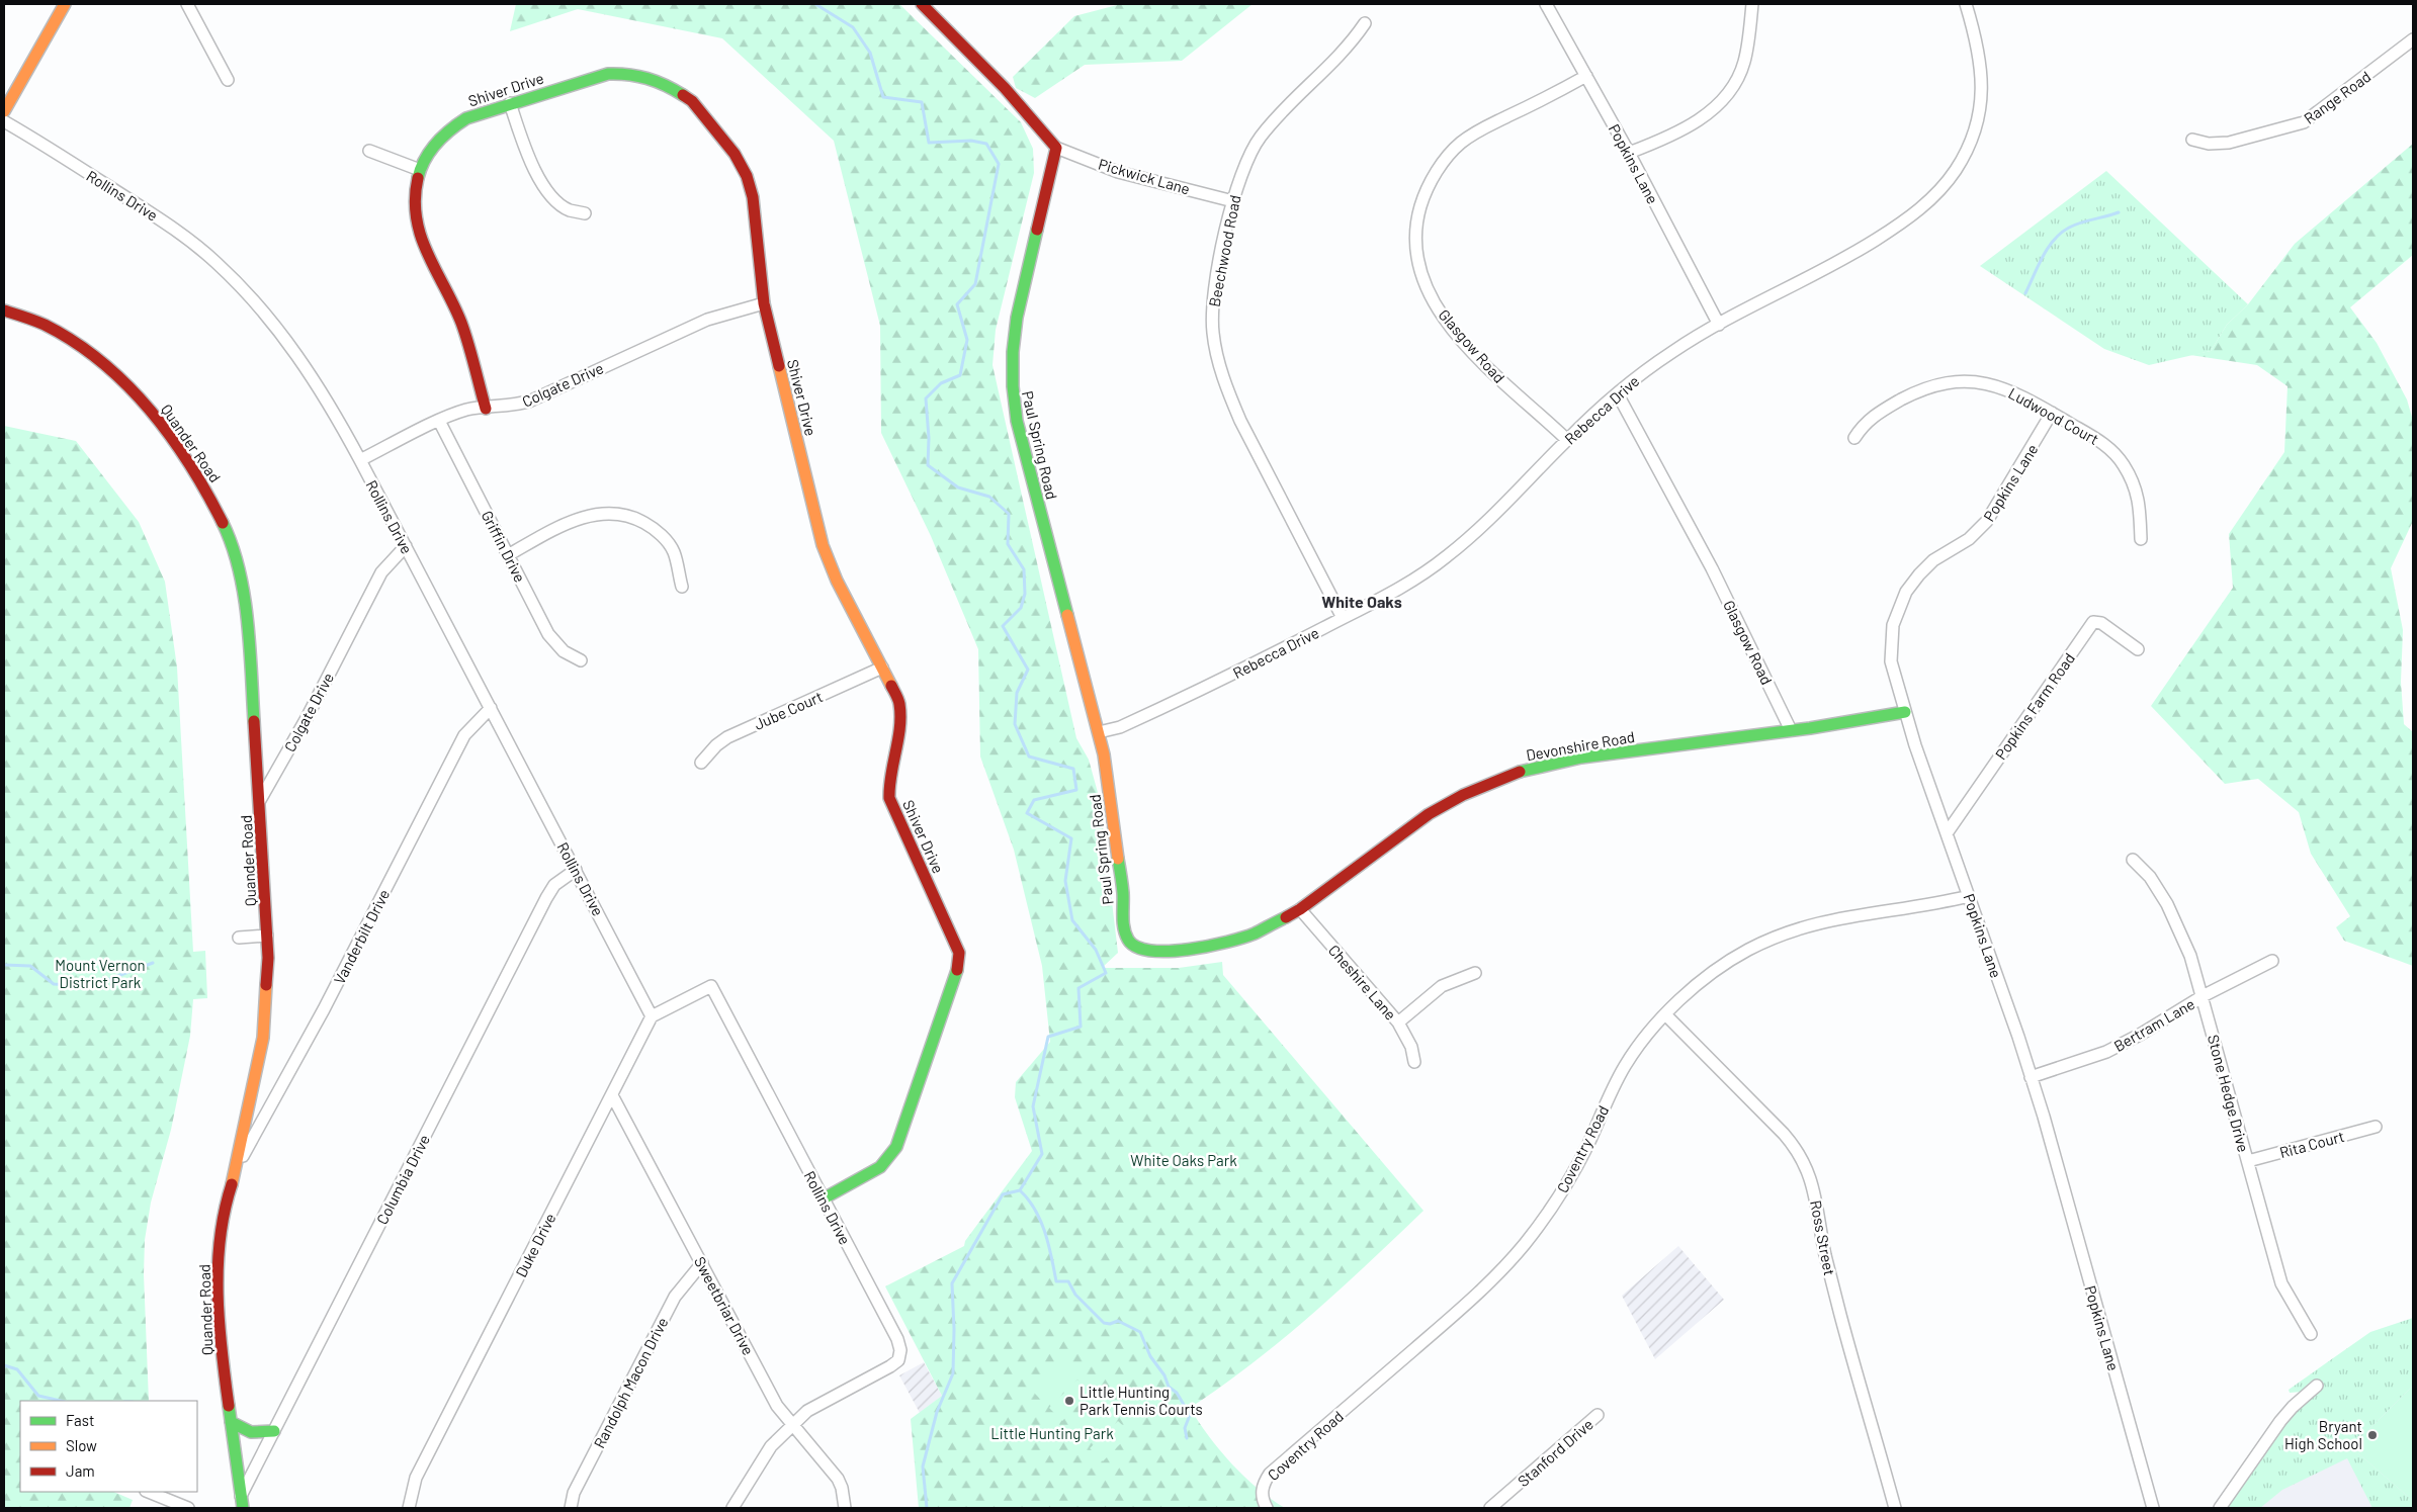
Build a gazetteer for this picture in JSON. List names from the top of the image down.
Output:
{
  "streets": {
    "street": [
      "Shiver Drive",
      "Range Road",
      "Popkins Lane",
      "Pickwick Lane",
      "Rollins Drive",
      "Beechwood Road",
      "Glasgow Road",
      "Colgate Drive",
      "Rebecca Drive",
      "Ludwood Court",
      "Quander Road",
      "Paul Spring Road",
      "Griffin Drive",
      "Popkins Farm Road",
      "Jube Court",
      "Devonshire Road",
      "Vanderbilt Drive",
      "Cheshire Lane",
      "Bertram Lane",
      "Stone Hedge Drive",
      "Rita Court",
      "Coventry Road",
      "Columbia Drive",
      "Ross Street",
      "Duke Drive",
      "Sweetbriar Drive",
      "Randolph Macon Drive",
      "Stanford Drive"
    ]
  },
  "crossings": [
    ["Shiver Drive", "Rollins Drive"],
    ["Shiver Drive", "Colgate Drive"],
    ["Shiver Drive", "Jube Court"],
    ["Popkins Lane", "Glasgow Road"],
    ["Popkins Lane", "Rebecca Drive"],
    ["Popkins Lane", "Ludwood Court"],
    ["Popkins Lane", "Popkins Farm Road"],
    ["Popkins Lane", "Devonshire Road"],
    ["Popkins Lane", "Bertram Lane"],
    ["Popkins Lane", "Coventry Road"],
    ["Pickwick Lane", "Beechwood Road"],
    ["Pickwick Lane", "Paul Spring Road"],
    ["Rollins Drive", "Colgate Drive"],
    ["Rollins Drive", "Vanderbilt Drive"],
    ["Rollins Drive", "Columbia Drive"],
    ["Rollins Drive", "Duke Drive"],
    ["Rollins Drive", "Sweetbriar Drive"],
    ["Beechwood Road", "Rebecca Drive"],
    ["Glasgow Road", "Rebecca Drive"],
    ["Glasgow Road", "Devonshire Road"],
    ["Colgate Drive", "Quander Road"],
    ["Colgate Drive", "Griffin Drive"],
    ["Rebecca Drive", "Paul Spring Road"],
    ["Quander Road", "Vanderbilt Drive"],
    ["Quander Road", "Columbia Drive"],
    ["Paul Spring Road", "Devonshire Road"],
    ["Devonshire Road", "Cheshire Lane"],
    ["Bertram Lane", "Stone Hedge Drive"],
    ["Stone Hedge Drive", "Rita Court"],
    ["Coventry Road", "Ross Street"],
    ["Duke Drive", "Sweetbriar Drive"],
    ["Sweetbriar Drive", "Randolph Macon Drive"]
  ],
  "districts": ["White Oaks"],
  "parks": ["Mount Vernon District Park", "White Oaks Park", "Little Hunting Park"],
  "places": ["Little Hunting Park Tennis Courts", "Bryant High School"],
  "legend": ["Fast", "Slow", "Jam"]
}
